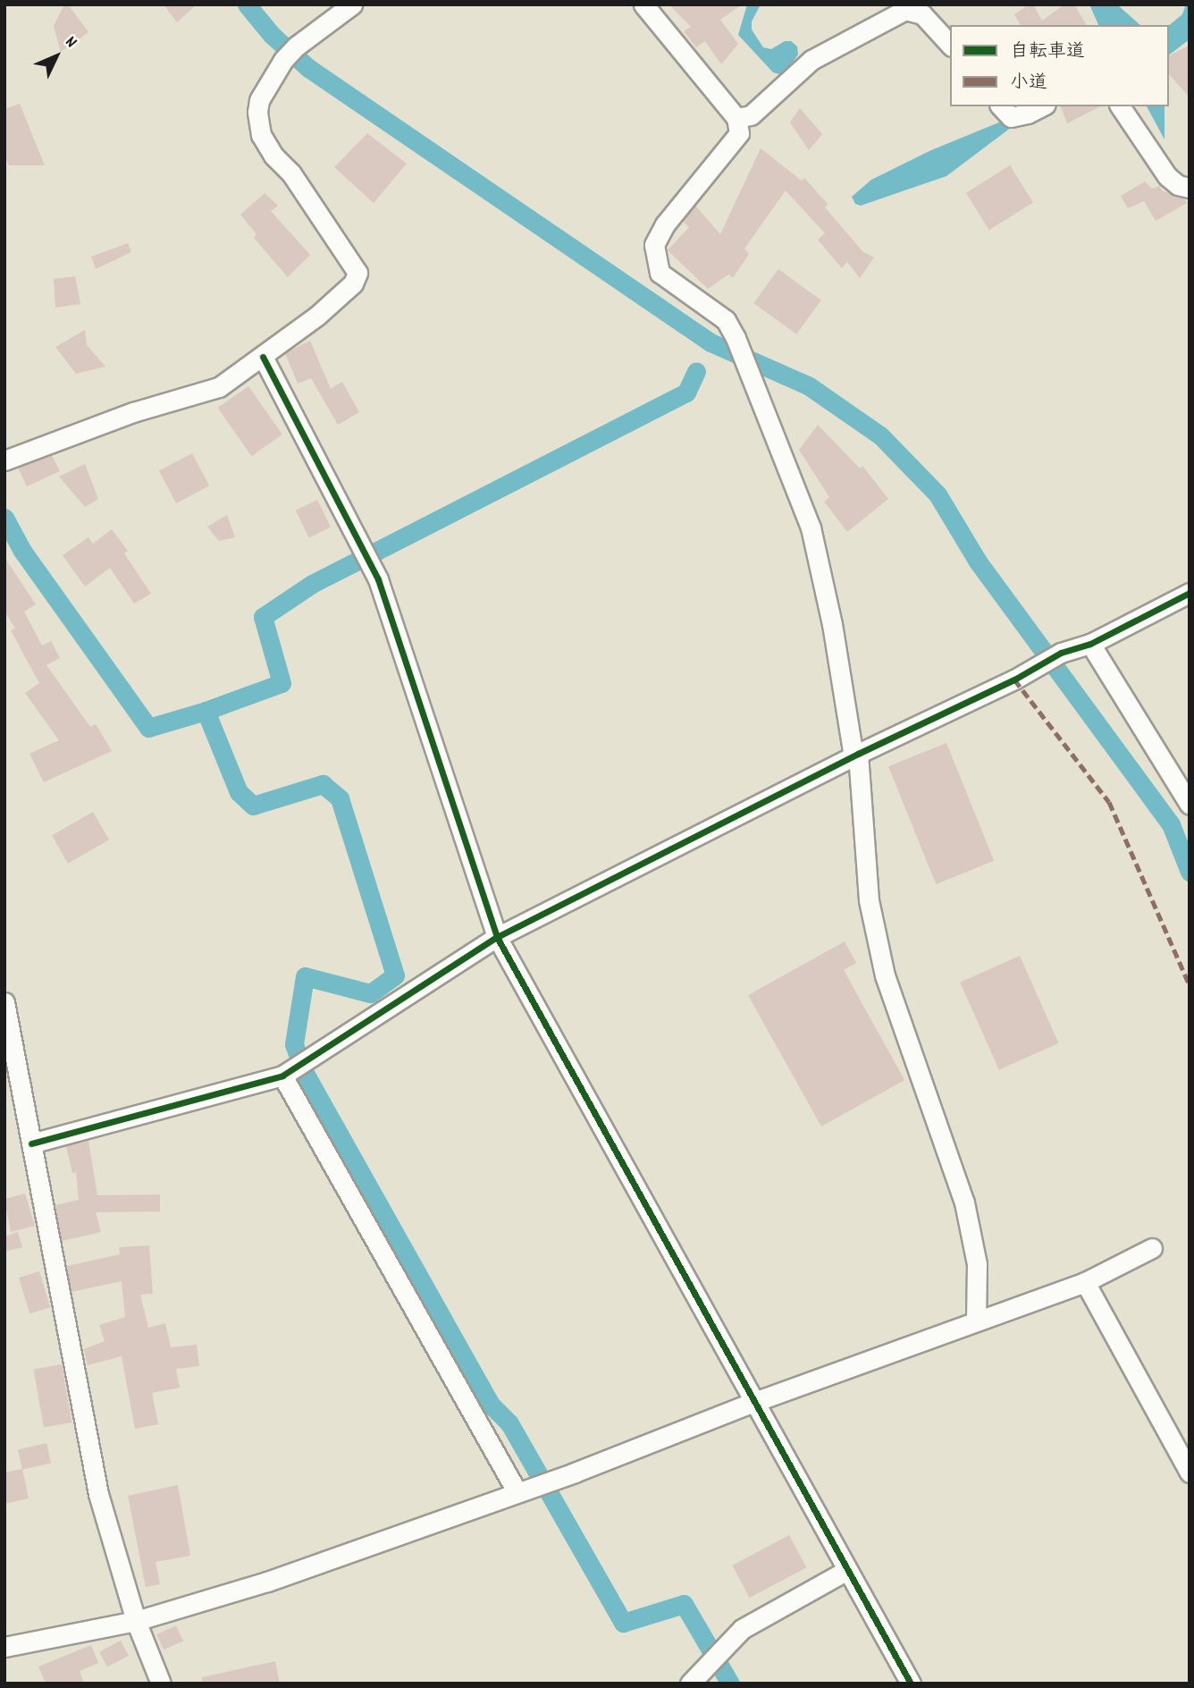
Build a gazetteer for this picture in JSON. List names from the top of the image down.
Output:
{
  "legend": ["自転車道", "小道"],
  "north": "top right"
}
